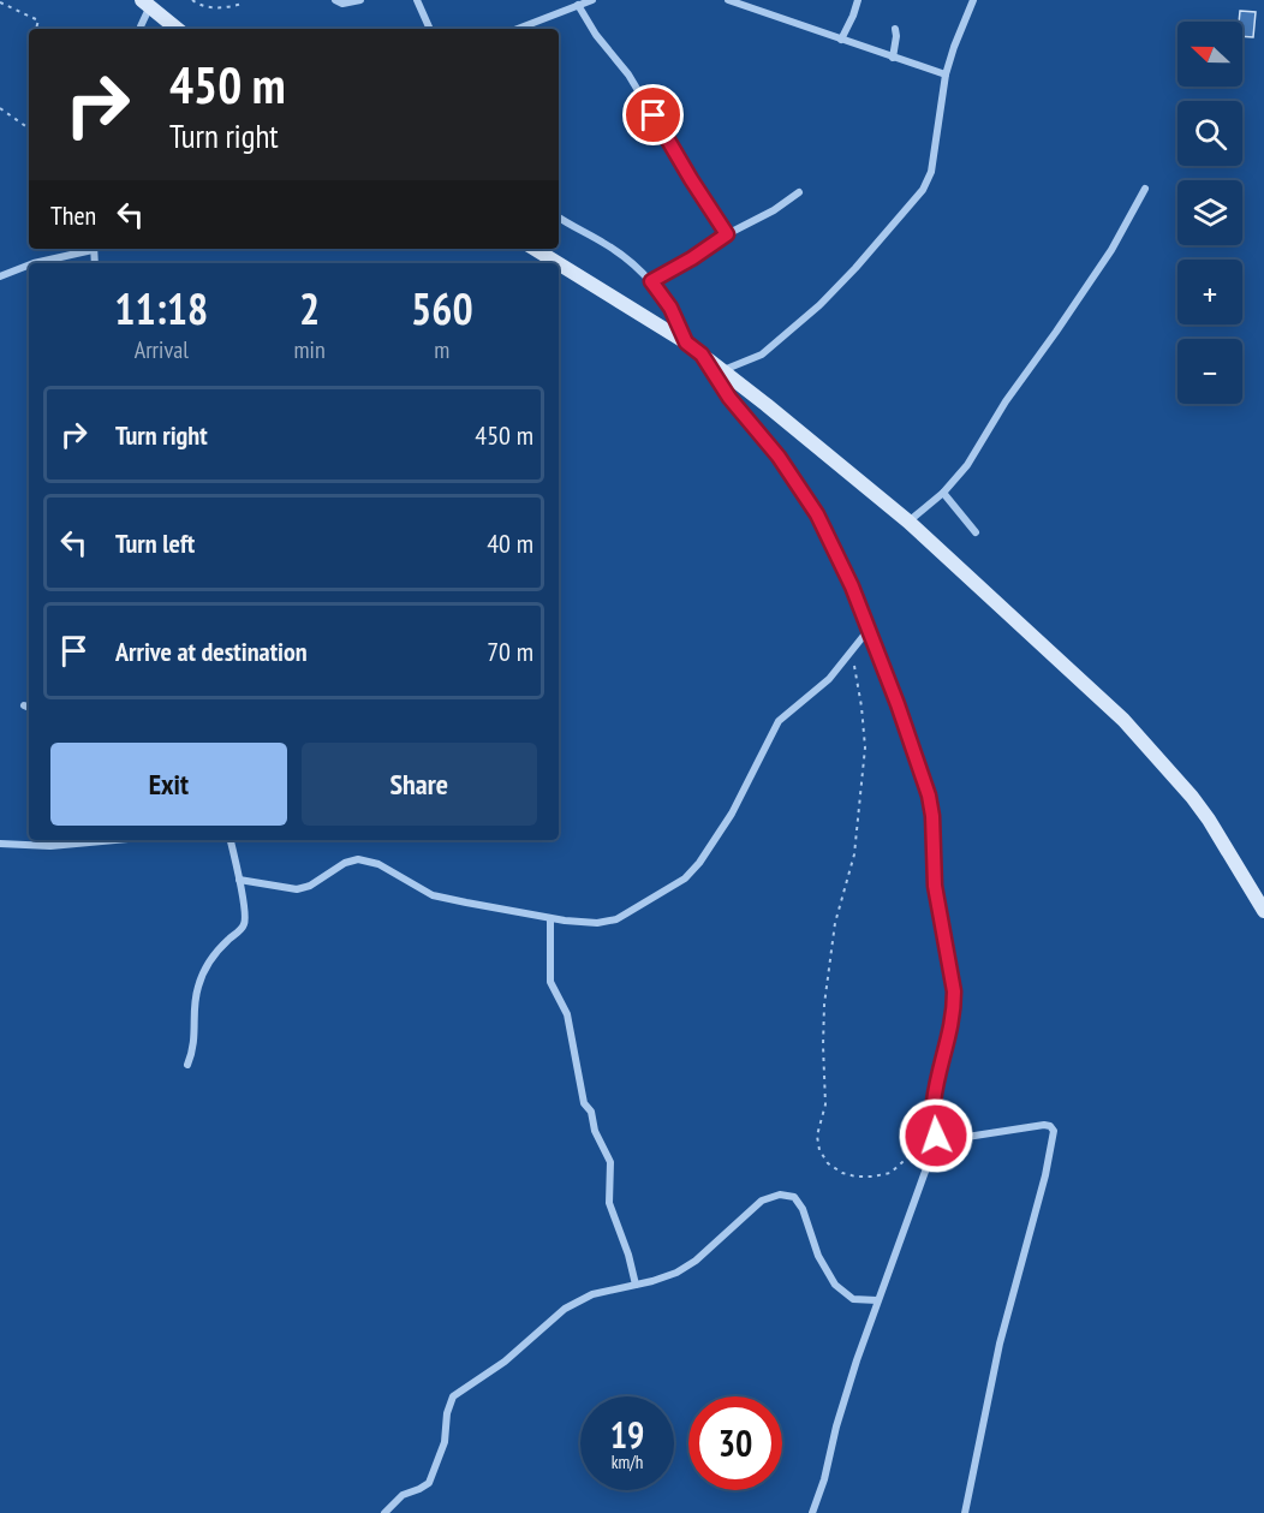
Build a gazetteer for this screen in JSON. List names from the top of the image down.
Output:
{
  "north": "left",
  "page": {
    "map_buttons": ["+", "−"],
    "turn": ["450 m", "Turn right"],
    "then": "Then",
    "eta": [
      "11:18",
      "Arrival",
      "2",
      "min",
      "560",
      "m"
    ],
    "list": [
      {
        "name": "Turn right",
        "value": "450 m"
      },
      {
        "name": "Turn left",
        "value": "40 m"
      },
      {
        "name": "Arrive at destination",
        "value": "70 m"
      }
    ],
    "buttons": ["Exit", "Share"],
    "speed": "19 km/h",
    "limit": "30"
  }
}
